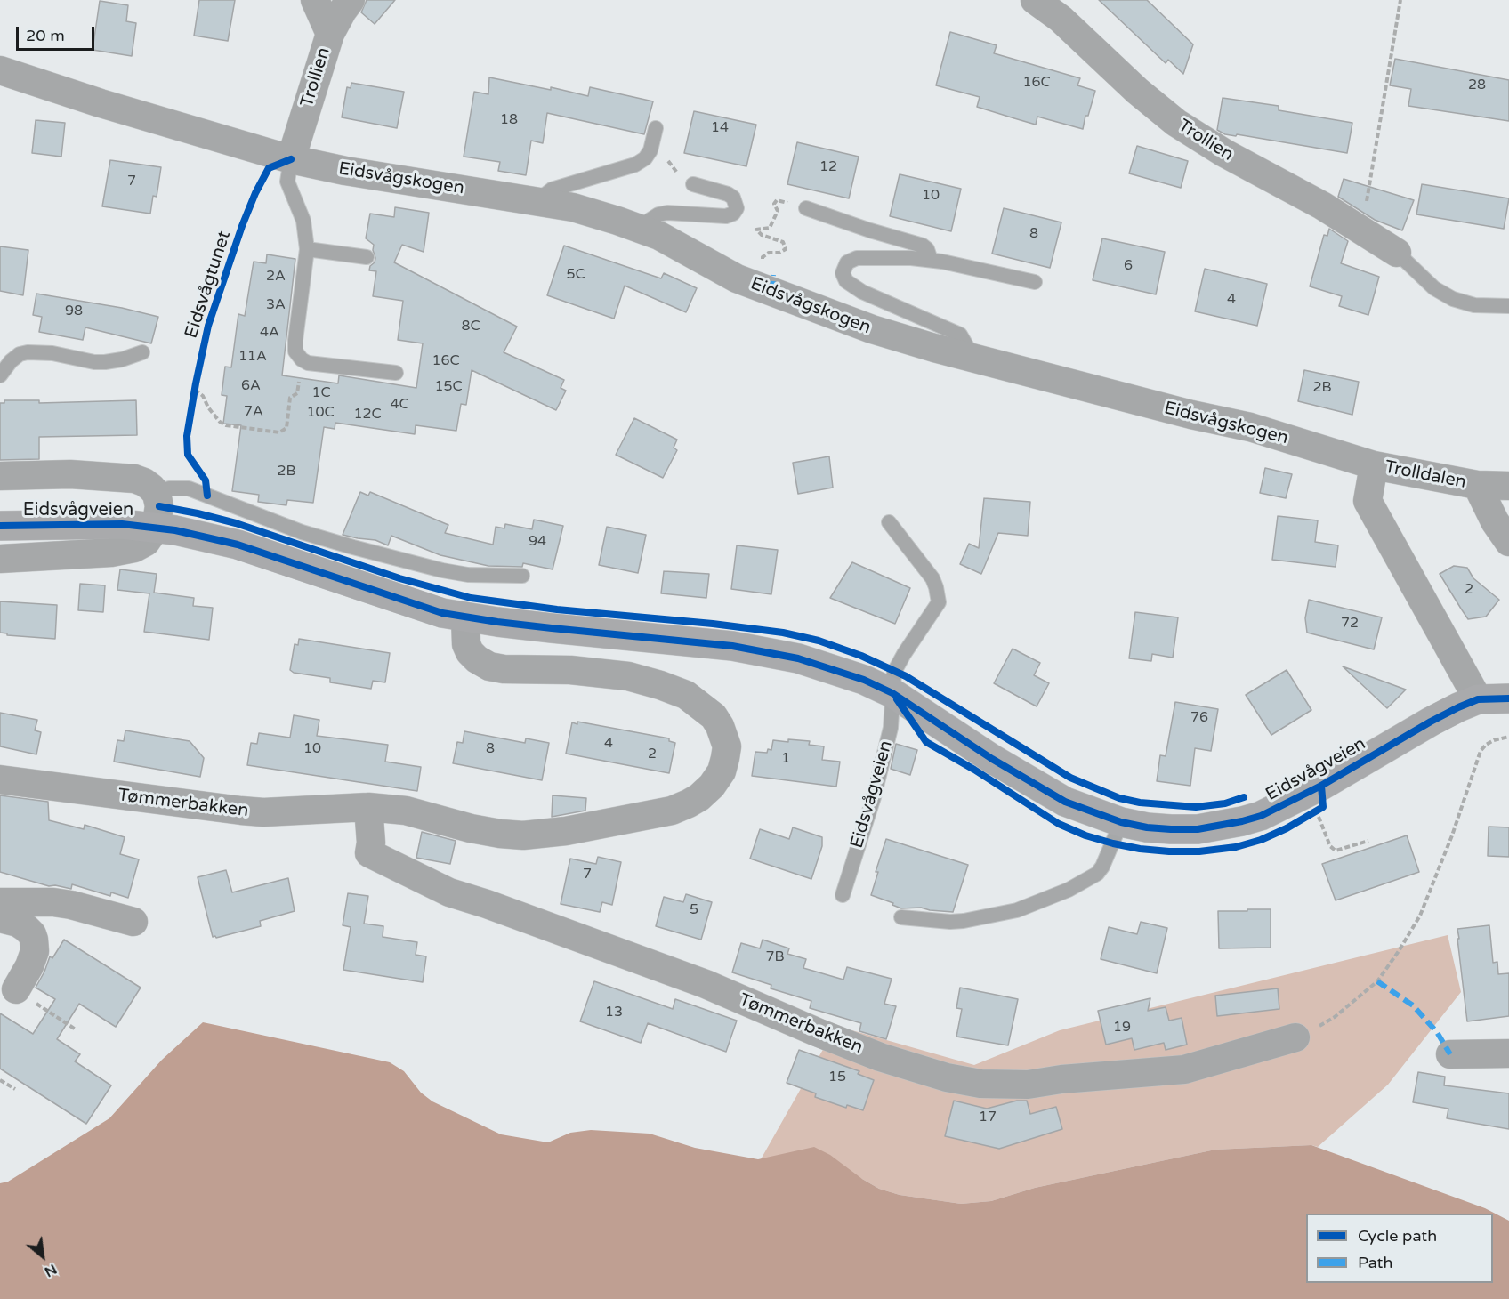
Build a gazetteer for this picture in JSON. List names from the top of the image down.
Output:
{
  "streets": {
    "main road": ["Eidsvågveien"],
    "street": [
      "Trollien",
      "Eidsvågskogen",
      "Trolldalen",
      "Tømmerbakken"
    ],
    "cycle path": ["Eidsvågtunet"]
  },
  "crossings": [
    ["Trollien", "Eidsvågskogen"],
    ["Eidsvågskogen", "Trolldalen"],
    ["Eidsvågveien", "Tømmerbakken"]
  ],
  "house_numbers": [
    "16C",
    "28",
    "18",
    "14",
    "12",
    "7",
    "10",
    "8",
    "6",
    "5C",
    "2A",
    "4",
    "3A",
    "98",
    "8C",
    "4A",
    "11A",
    "16C",
    "6A",
    "15C",
    "2B",
    "1C",
    "4C",
    "7A",
    "10C",
    "12C",
    "2B",
    "94",
    "2",
    "72",
    "76",
    "4",
    "10",
    "8",
    "2",
    "1",
    "7",
    "5",
    "7B",
    "13",
    "19",
    "15",
    "17"
  ],
  "legend": ["Cycle path", "Path"],
  "scale_bar": "20 m",
  "north": "bottom right"
}
